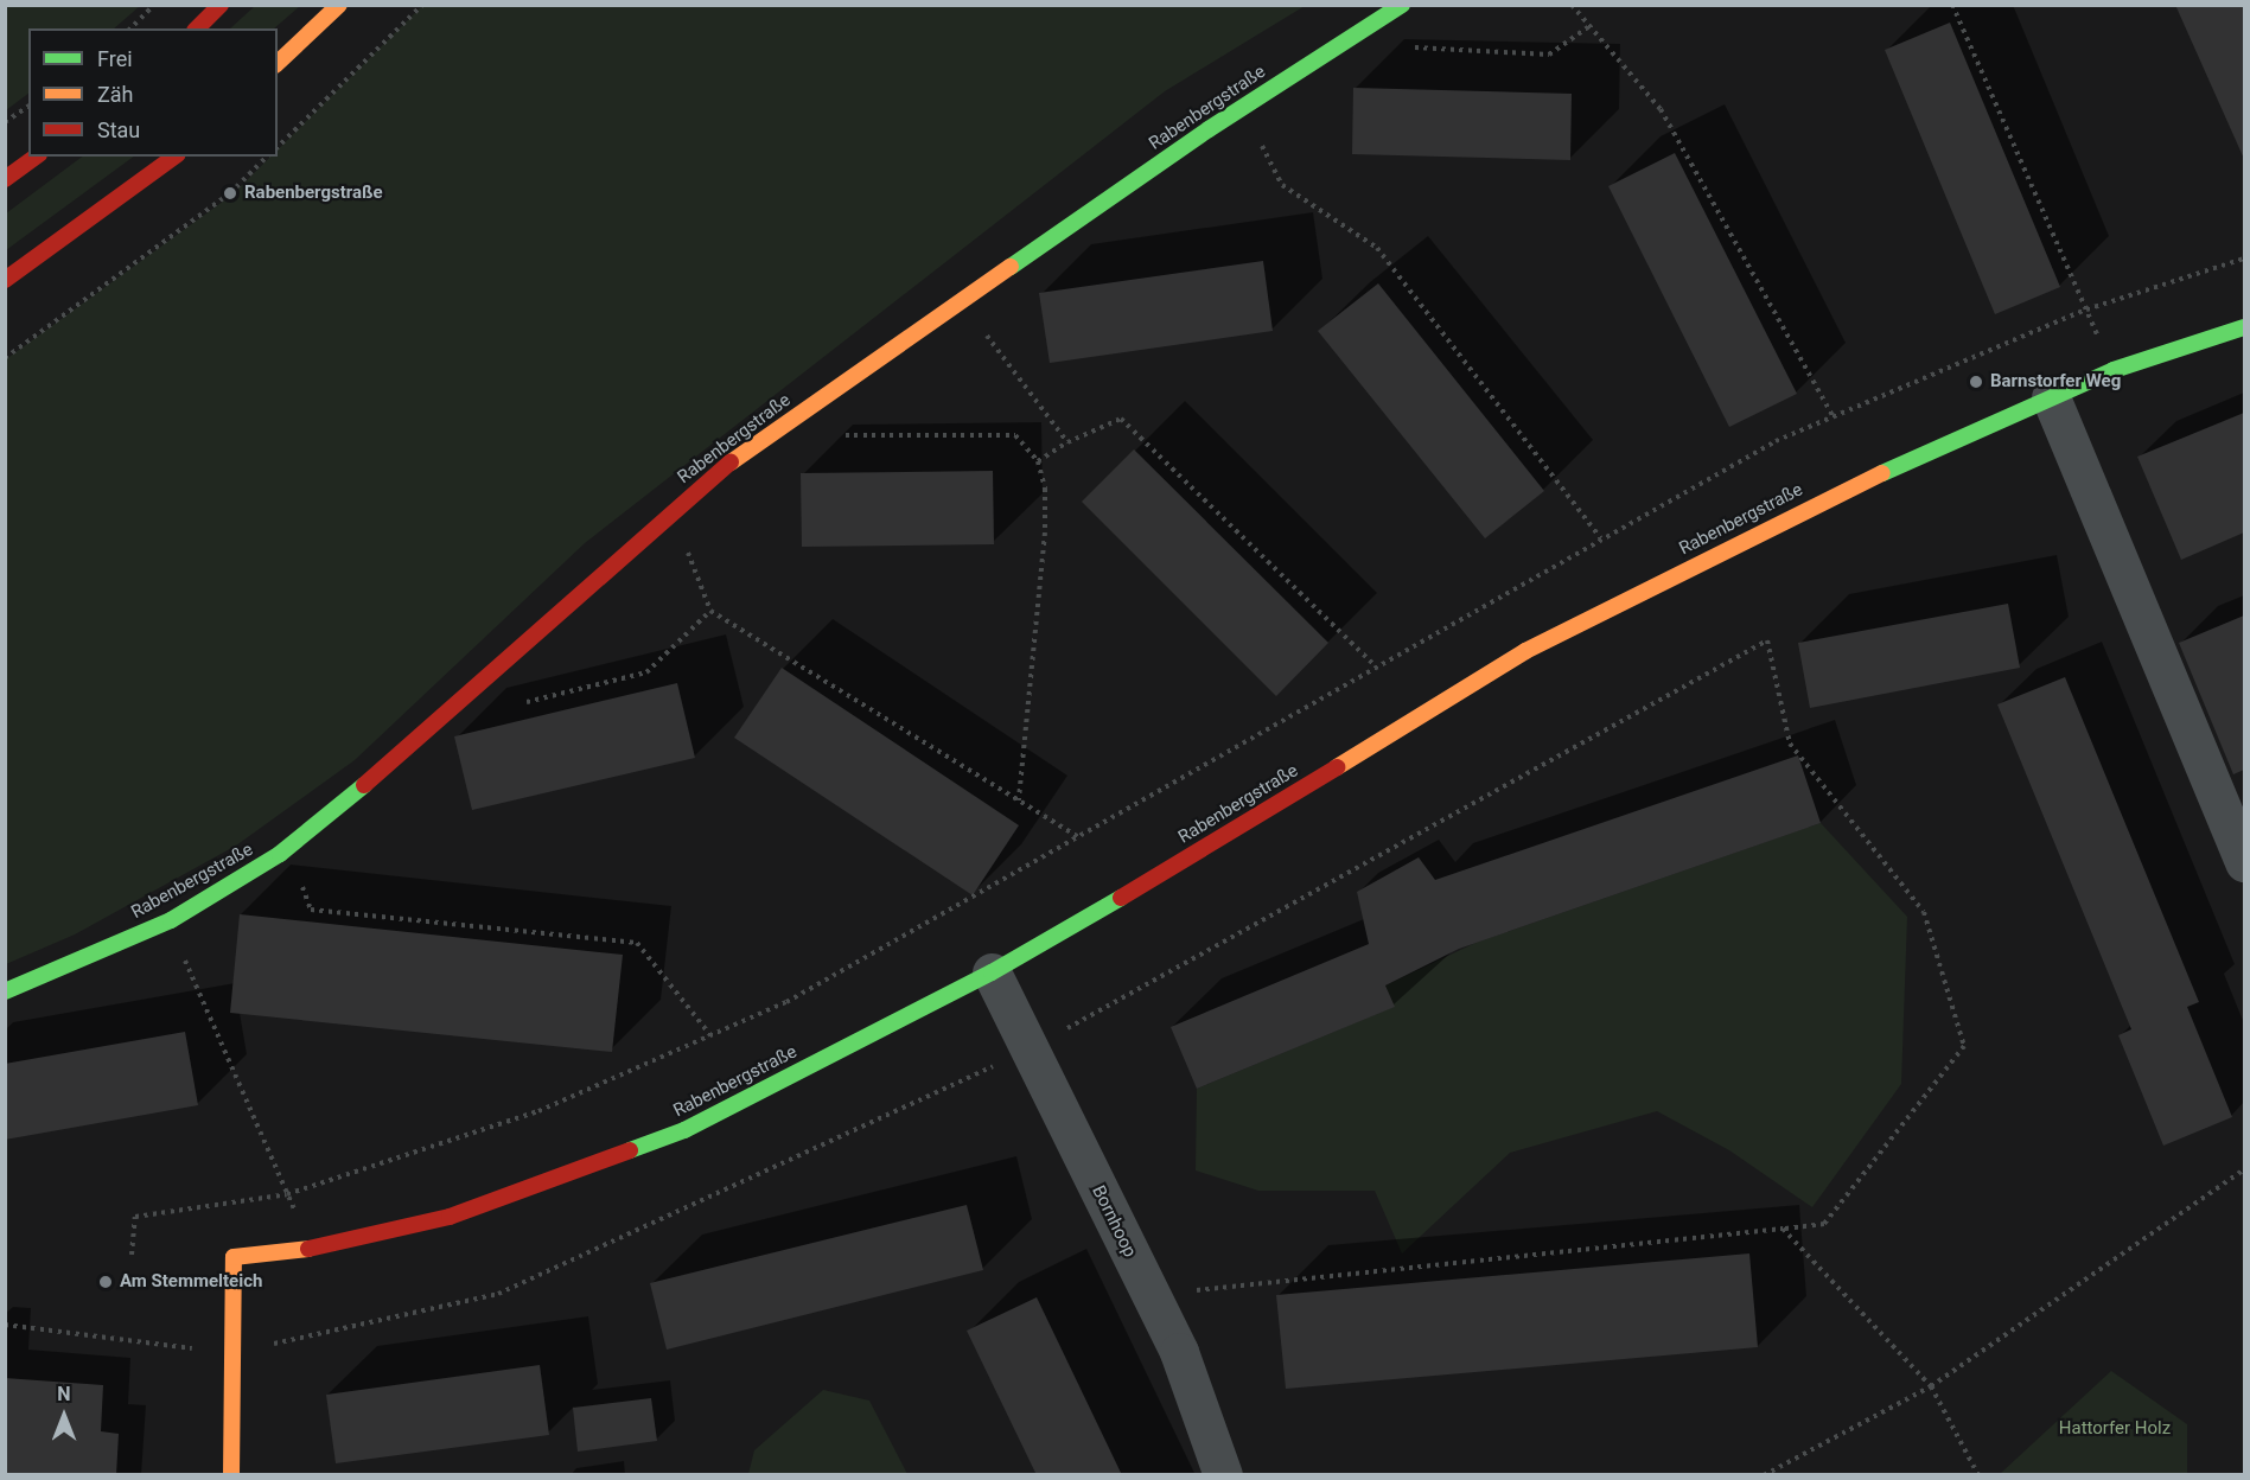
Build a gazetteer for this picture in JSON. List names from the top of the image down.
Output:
{
  "streets": {
    "street": ["Rabenbergstraße", "Bornhoop"]
  },
  "crossings": [
    ["Rabenbergstraße", "Bornhoop"]
  ],
  "parks": ["Hattorfer Holz"],
  "places": ["Rabenbergstraße", "Barnstorfer Weg", "Am Stemmelteich"],
  "legend": ["Frei", "Zäh", "Stau"],
  "north": "top"
}
